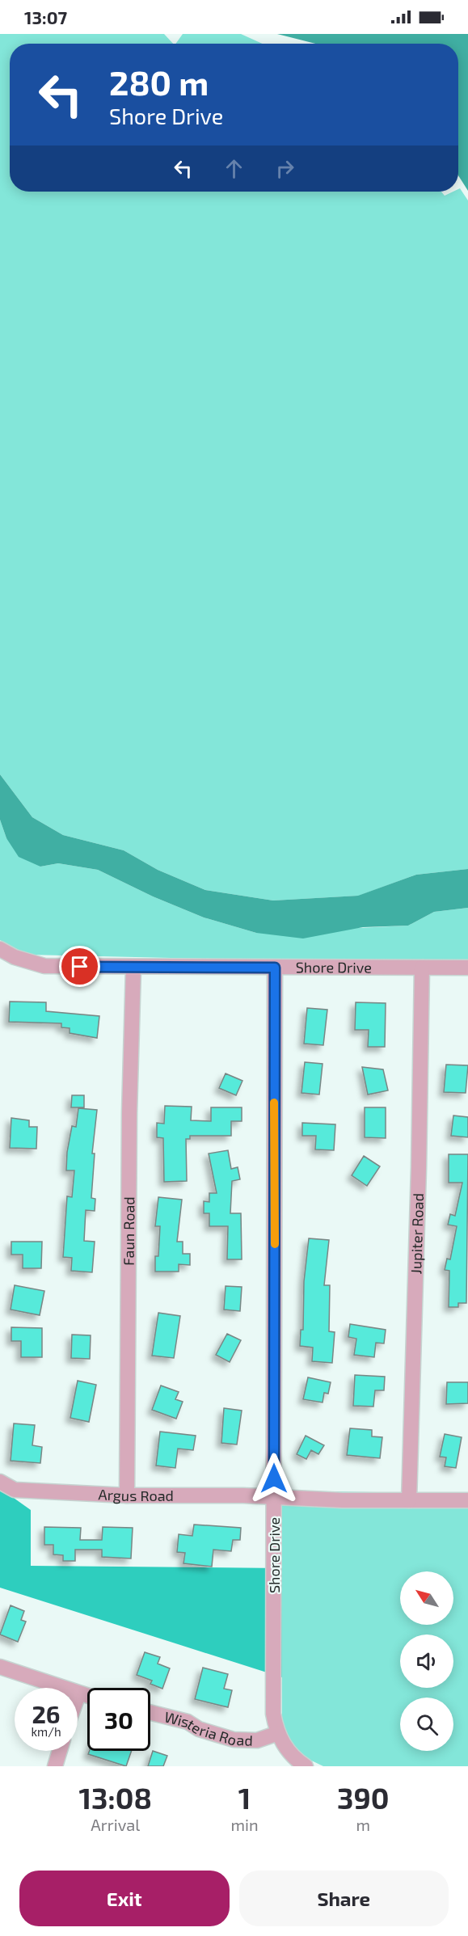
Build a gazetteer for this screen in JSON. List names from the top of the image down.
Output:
{
  "streets": {
    "street": [
      "Shore Drive",
      "Faun Road",
      "Jupiter Road",
      "Argus Road",
      "Wisteria Road"
    ]
  },
  "crossings": [
    ["Shore Drive", "Faun Road"],
    ["Shore Drive", "Jupiter Road"],
    ["Shore Drive", "Argus Road"],
    ["Shore Drive", "Wisteria Road"],
    ["Faun Road", "Argus Road"]
  ],
  "north": "top left",
  "page": {
    "status": "13:07",
    "turn": ["280 m", "Shore Drive"],
    "speed": "26 km/h",
    "limit": "30",
    "eta": [
      "13:08",
      "Arrival",
      "1",
      "min",
      "390",
      "m"
    ],
    "buttons": ["Exit", "Share"]
  }
}
